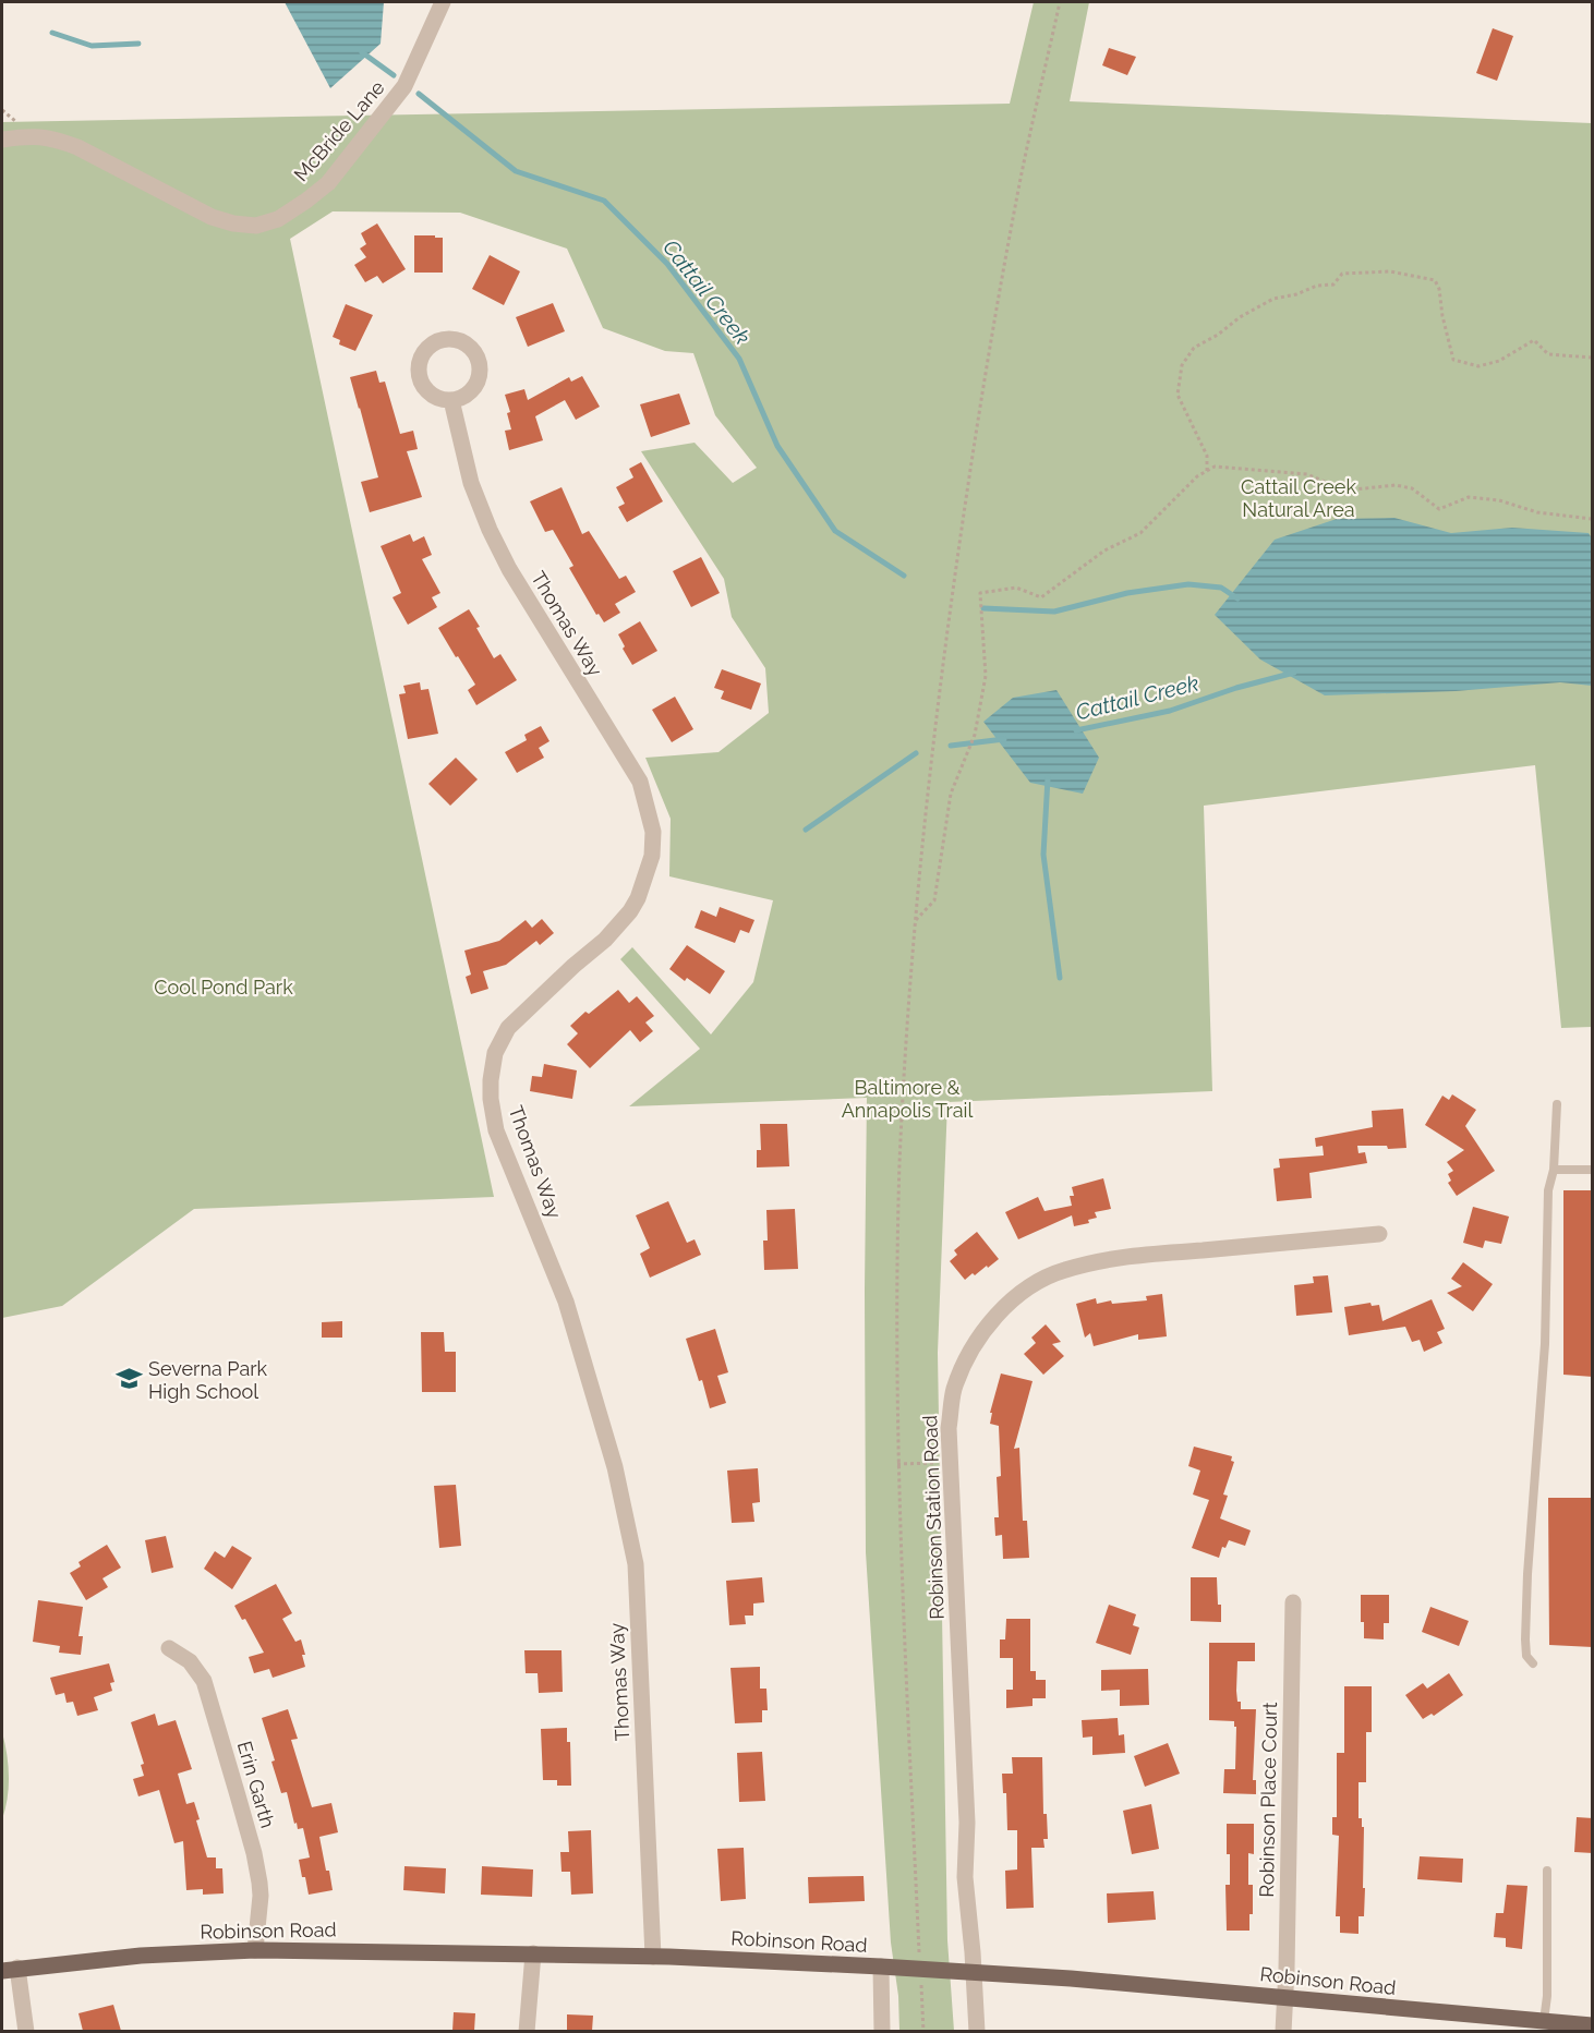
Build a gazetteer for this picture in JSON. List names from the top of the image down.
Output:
{
  "streets": {
    "main road": ["Robinson Road"],
    "street": [
      "McBride Lane",
      "Thomas Way",
      "Robinson Station Road",
      "Erin Garth",
      "Robinson Place Court"
    ]
  },
  "crossings": [
    ["Thomas Way", "Robinson Road"],
    ["Robinson Station Road", "Robinson Road"],
    ["Erin Garth", "Robinson Road"],
    ["Robinson Place Court", "Robinson Road"]
  ],
  "water": ["Cattail Creek"],
  "parks": ["Cattail Creek Natural Area", "Cool Pond Park", "Baltimore & Annapolis Trail"],
  "places": {
    "school or university": ["Severna Park High School"]
  }
}
